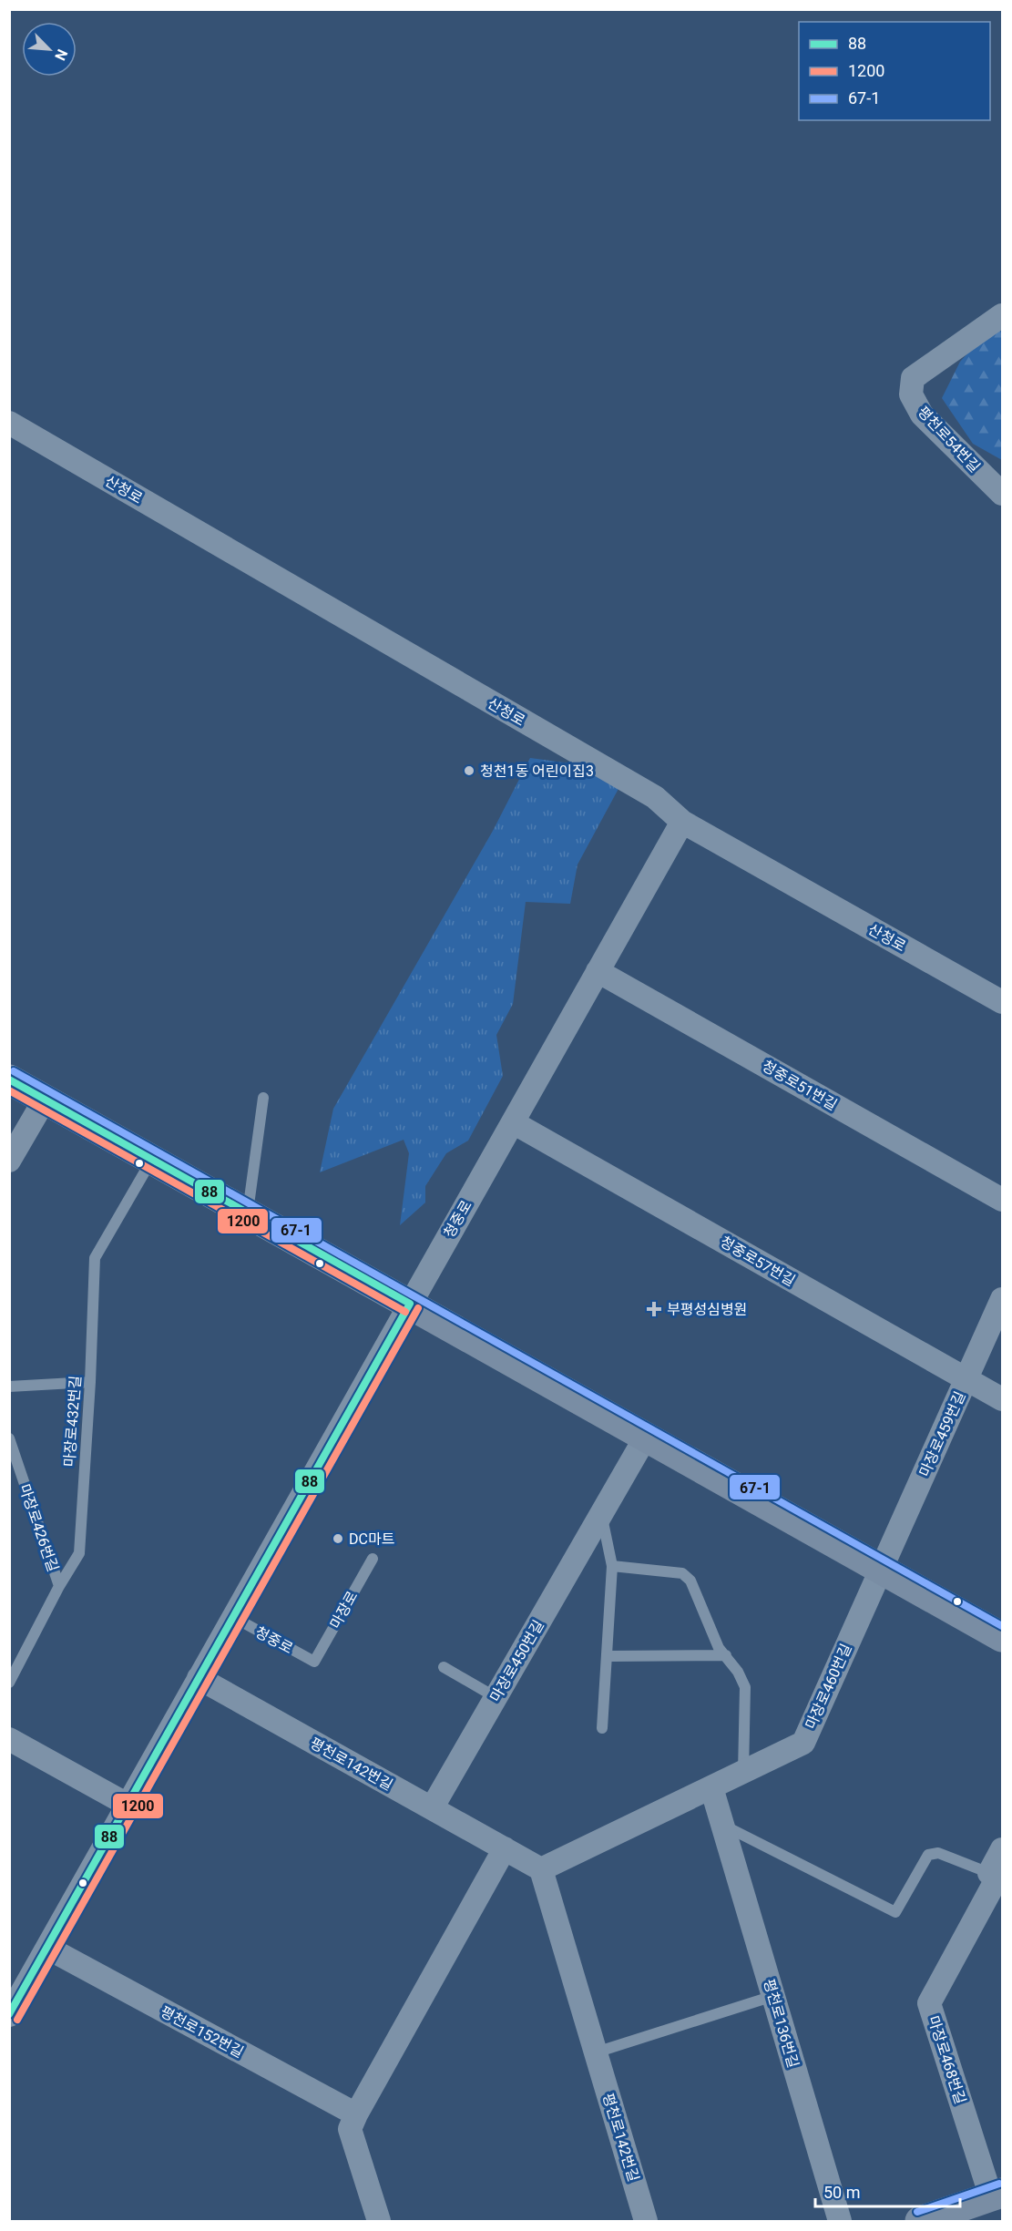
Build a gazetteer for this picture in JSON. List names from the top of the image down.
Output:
{
  "streets": {
    "street": [
      "평천로54번길",
      "산청로",
      "청중로51번길",
      "청중로",
      "청중로57번길",
      "마장로459번길",
      "마장로450번길",
      "마장로460번길",
      "평천로142번길",
      "평천로136번길",
      "평천로152번길",
      "마장로468번길"
    ],
    "lane": ["마장로432번길", "마장로426번길", "마장로"]
  },
  "crossings": [
    ["산청로", "청중로"],
    ["청중로51번길", "청중로"],
    ["청중로", "청중로57번길"],
    ["청중로", "마장로"],
    ["청중로", "평천로142번길"],
    ["청중로", "평천로152번길"],
    ["청중로57번길", "마장로459번길"],
    ["마장로432번길", "마장로426번길"],
    ["마장로459번길", "마장로460번길"],
    ["마장로450번길", "평천로142번길"],
    ["마장로460번길", "평천로142번길"],
    ["마장로460번길", "평천로136번길"]
  ],
  "places": {
    "other": ["청천1동 어린이집3", "DC마트"],
    "health": ["부평성심병원"]
  },
  "lines": ["transit line 67-1", "transit line 88", "transit line 1200"],
  "legend": ["88", "1200", "67-1"],
  "scale_bar": "50 m",
  "north": "bottom right"
}
